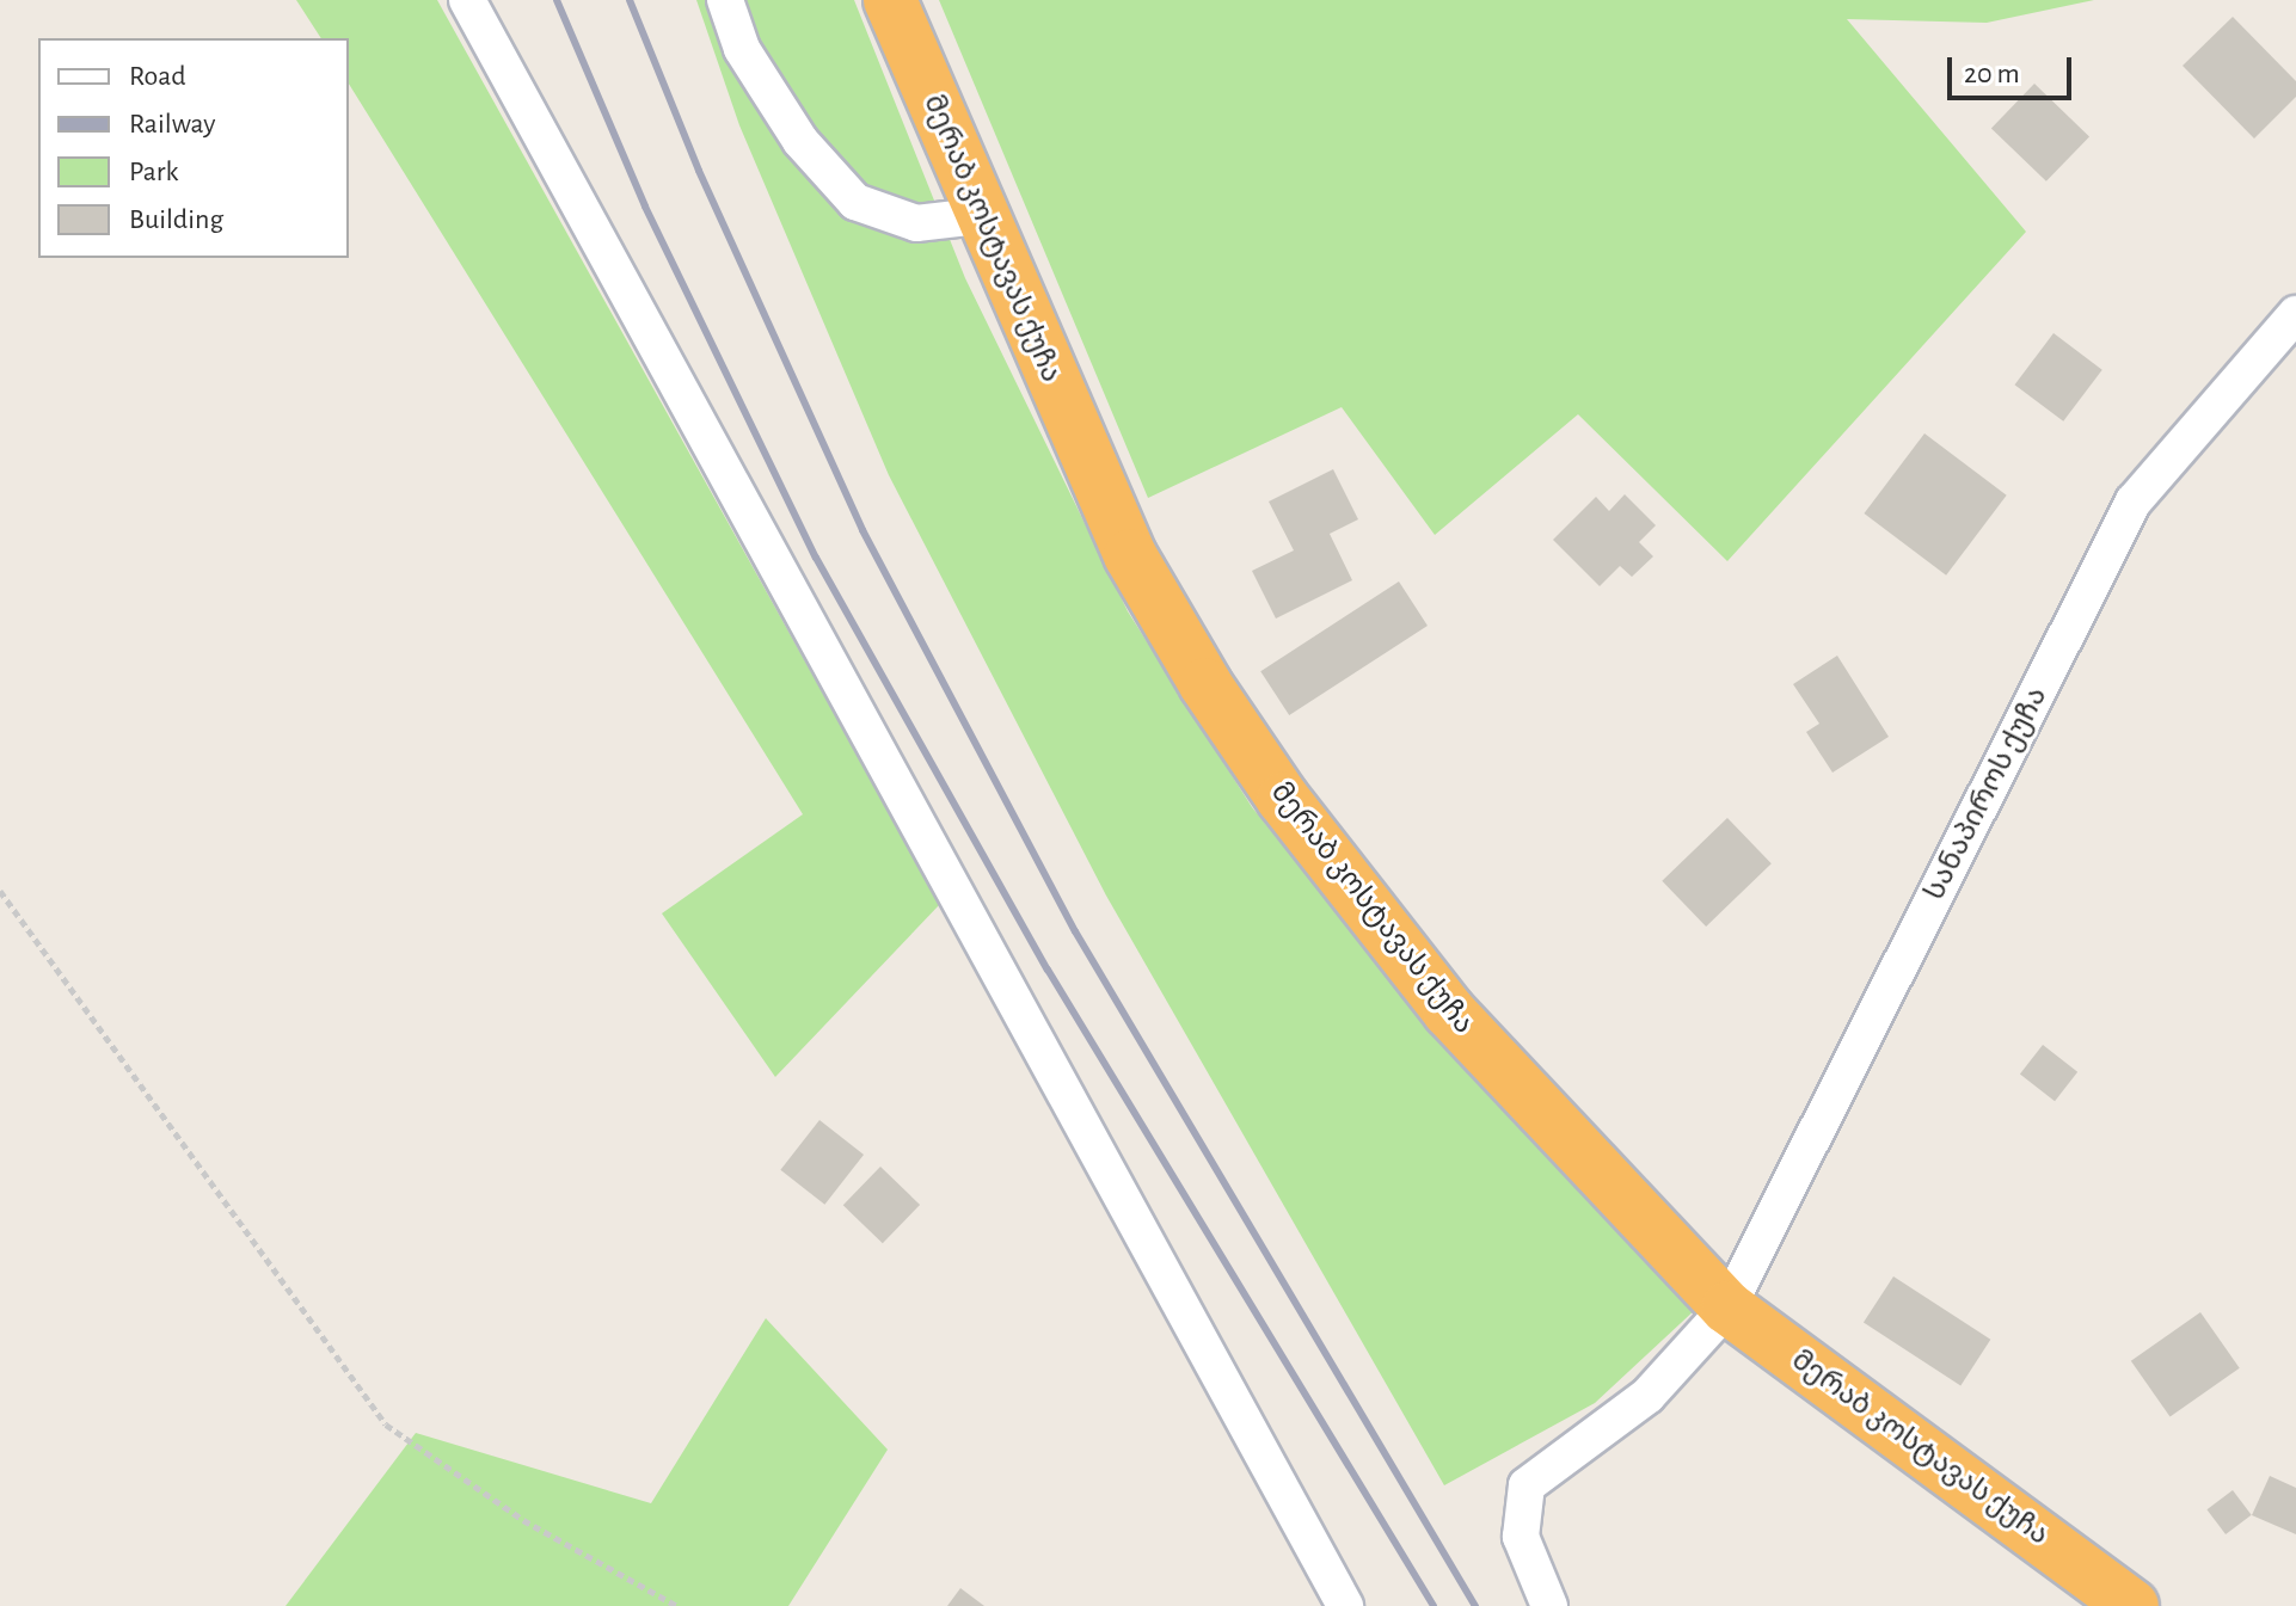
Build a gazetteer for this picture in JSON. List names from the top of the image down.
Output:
{
  "streets": {
    "highway": ["მერაბ კოსტავას ქუჩა"],
    "street": ["სანაპიროს ქუჩა"]
  },
  "crossings": [
    ["მერაბ კოსტავას ქუჩა", "სანაპიროს ქუჩა"]
  ],
  "legend": [
    "Road",
    "Railway",
    "Park",
    "Building"
  ],
  "scale_bar": "20 m"
}
